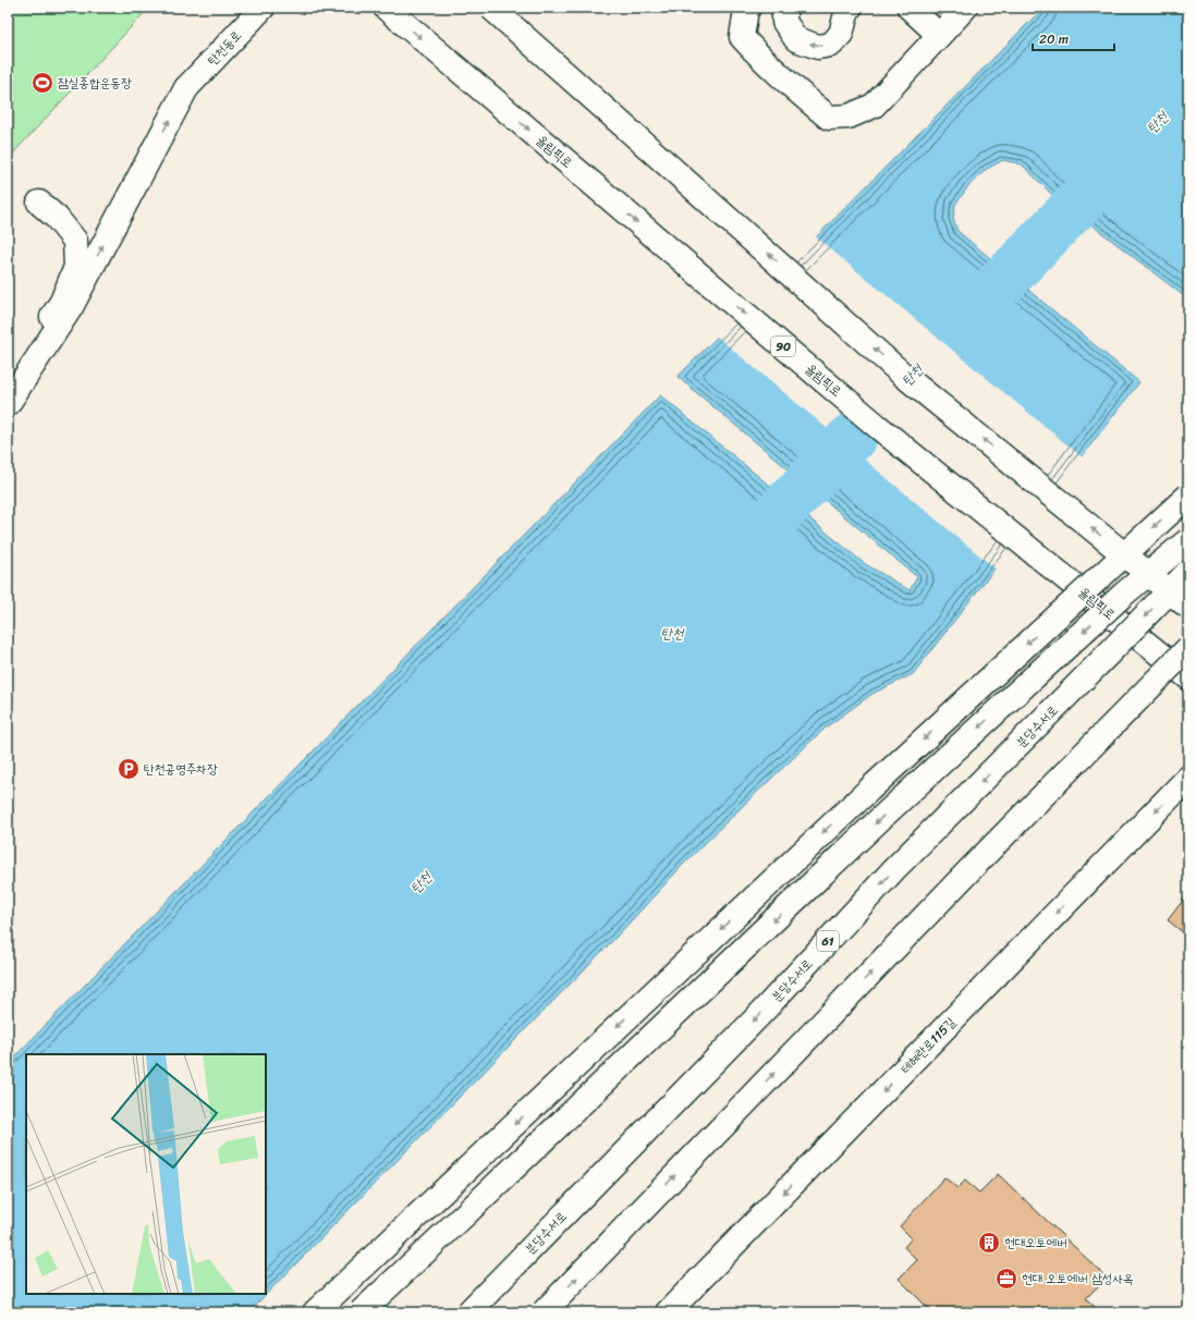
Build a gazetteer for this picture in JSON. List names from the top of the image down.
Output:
{
  "streets": {
    "main road": [
      "탄천동로",
      "올림픽로",
      "90",
      "분당수서로",
      "61",
      "테헤란로115길"
    ]
  },
  "one_way": ["탄천동로"],
  "water": ["탄천"],
  "places": {
    "sports": ["잠실종합운동장"],
    "parking": ["탄천공영주차장"],
    "building": ["현대오토에버"],
    "office": ["현대 오토에버 삼성사옥"]
  },
  "scale_bar": "20 m"
}
